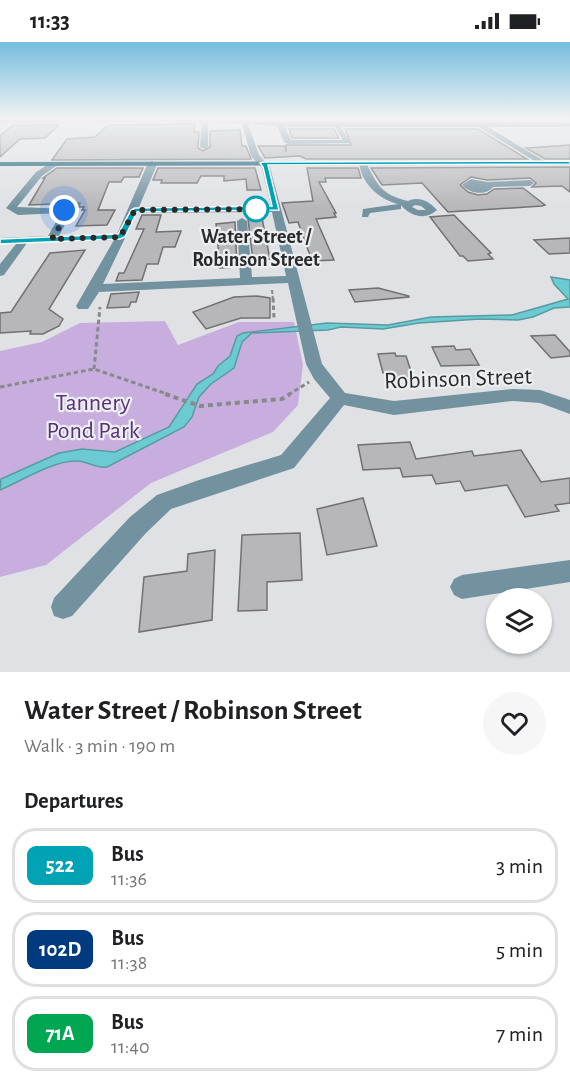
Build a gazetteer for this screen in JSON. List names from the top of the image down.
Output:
{
  "streets": {
    "street": ["Robinson Street"]
  },
  "parks": ["Tannery Pond Park"],
  "places": ["Water Street / Robinson Street"],
  "lines": ["bus line 522"],
  "page": {
    "status": "11:33",
    "heading": [
      ["Water Street / Robinson Street", "Walk · 3 min · 190 m"],
      "Departures"
    ],
    "list": [
      {
        "mark": "522",
        "name": "Bus",
        "note": "11:36",
        "value": "3 min"
      },
      {
        "mark": "102D",
        "name": "Bus",
        "note": "11:38",
        "value": "5 min"
      },
      {
        "mark": "71A",
        "name": "Bus",
        "note": "11:40",
        "value": "7 min"
      }
    ]
  }
}
